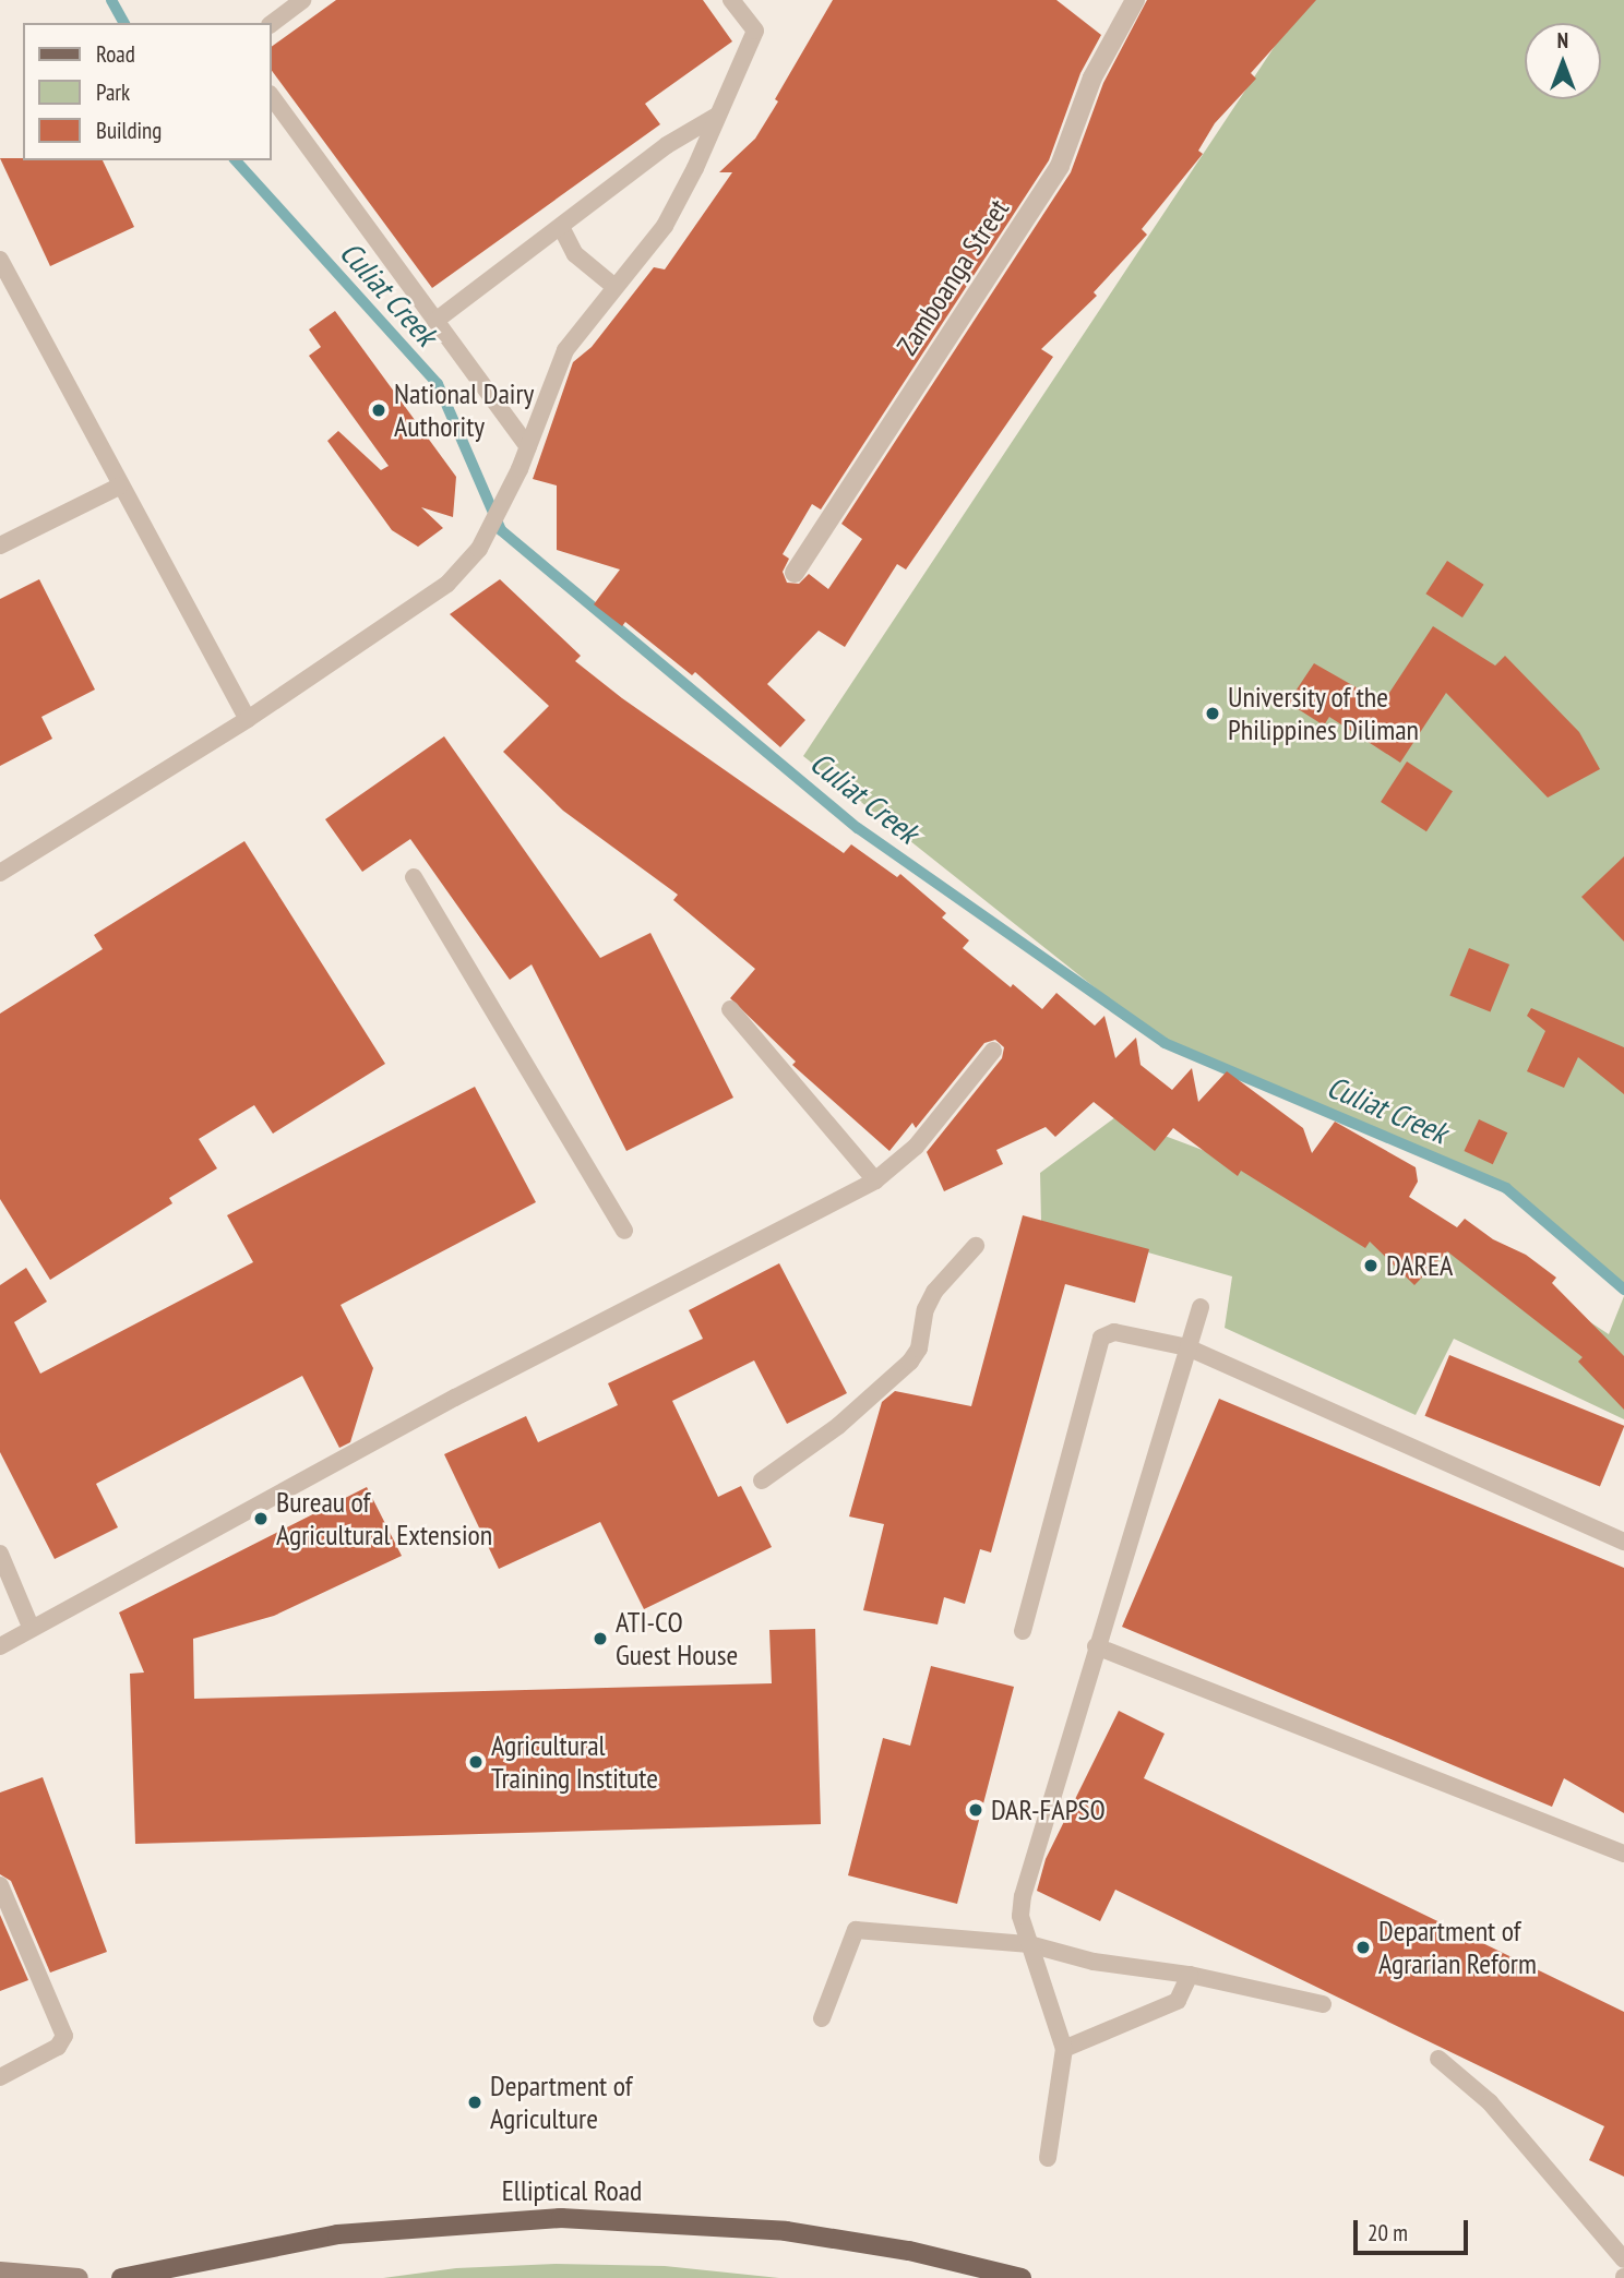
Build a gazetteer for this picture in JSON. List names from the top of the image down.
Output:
{
  "streets": {
    "main road": ["Elliptical Road"],
    "street": ["Zamboanga Street"]
  },
  "water": ["Culiat Creek"],
  "places": [
    "National Dairy Authority",
    "University of the Philippines Diliman",
    "DAREA",
    "Bureau of Agricultural Extension",
    "ATI-CO Guest House",
    "Agricultural Training Institute",
    "DAR-FAPSO",
    "Department of Agrarian Reform",
    "Department of Agriculture"
  ],
  "legend": ["Road", "Park", "Building"],
  "scale_bar": "20 m",
  "north": "top"
}
